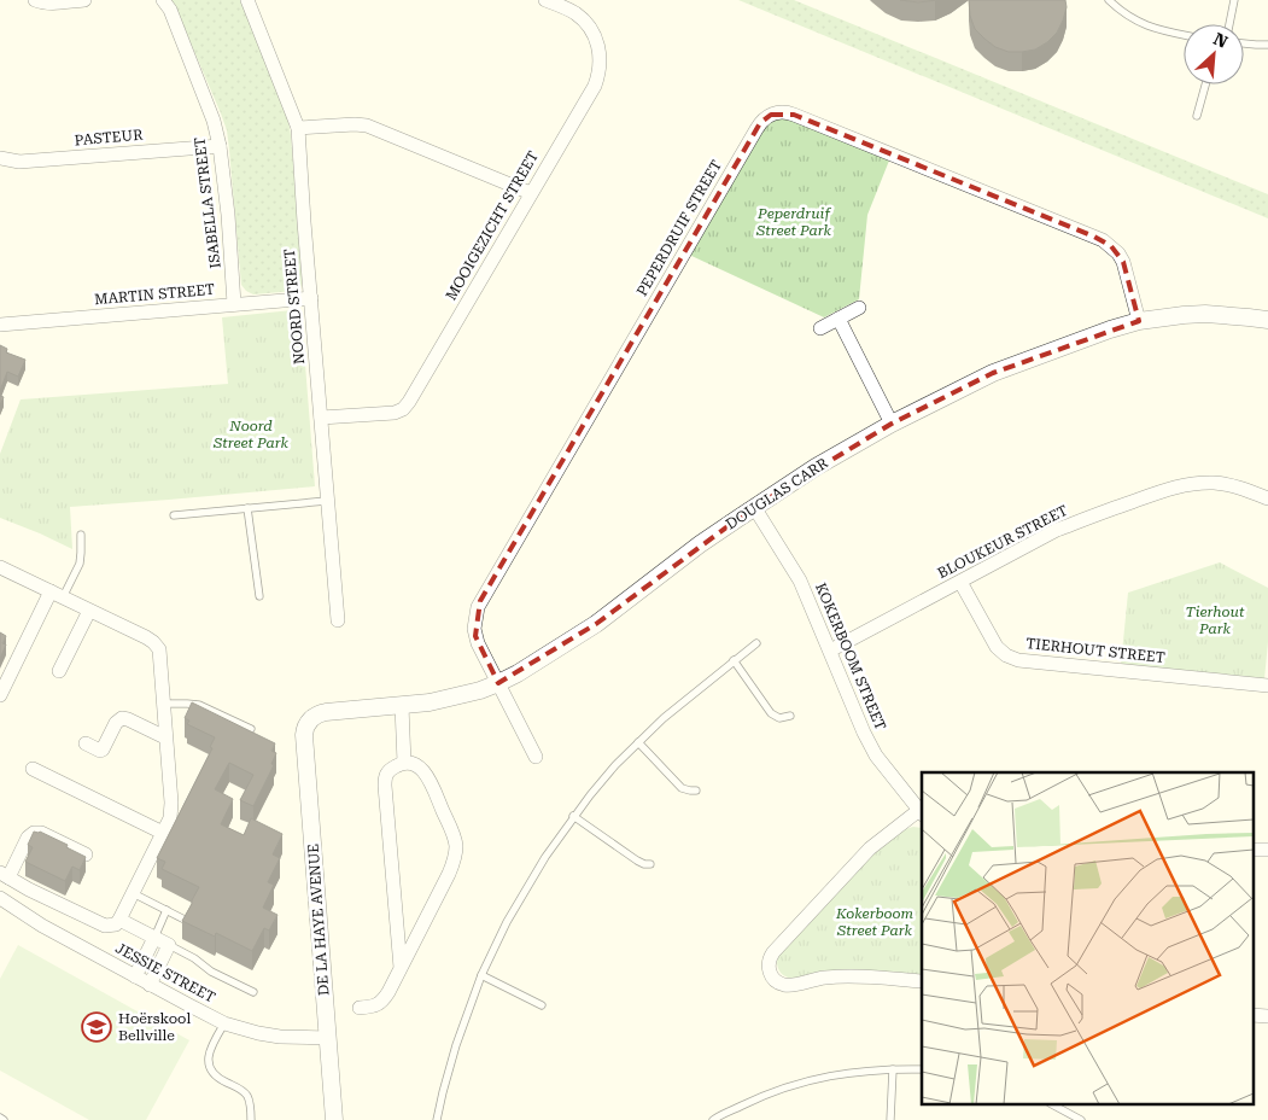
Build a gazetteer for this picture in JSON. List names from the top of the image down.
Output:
{
  "streets": {
    "street": [
      "PASTEUR",
      "ISABELLA STREET",
      "MOOIGEZICHT STREET",
      "PEPERDRUIF STREET",
      "MARTIN STREET",
      "NOORD STREET",
      "DOUGLAS CARR",
      "BLOUKEUR STREET",
      "TIERHOUT STREET",
      "KOKERBOOM STREET",
      "DE LA HAYE AVENUE",
      "JESSIE STREET"
    ]
  },
  "crossings": [
    ["PASTEUR", "ISABELLA STREET"],
    ["ISABELLA STREET", "MARTIN STREET"],
    ["MOOIGEZICHT STREET", "NOORD STREET"],
    ["PEPERDRUIF STREET", "DOUGLAS CARR"],
    ["MARTIN STREET", "NOORD STREET"],
    ["DOUGLAS CARR", "KOKERBOOM STREET"],
    ["DOUGLAS CARR", "DE LA HAYE AVENUE"],
    ["BLOUKEUR STREET", "TIERHOUT STREET"],
    ["BLOUKEUR STREET", "KOKERBOOM STREET"],
    ["DE LA HAYE AVENUE", "JESSIE STREET"]
  ],
  "parks": [
    "Peperdruif Street Park",
    "Noord Street Park",
    "Tierhout Park",
    "Kokerboom Street Park"
  ],
  "places": {
    "school or university": ["Hoërskool Bellville"]
  },
  "north": "top right"
}
